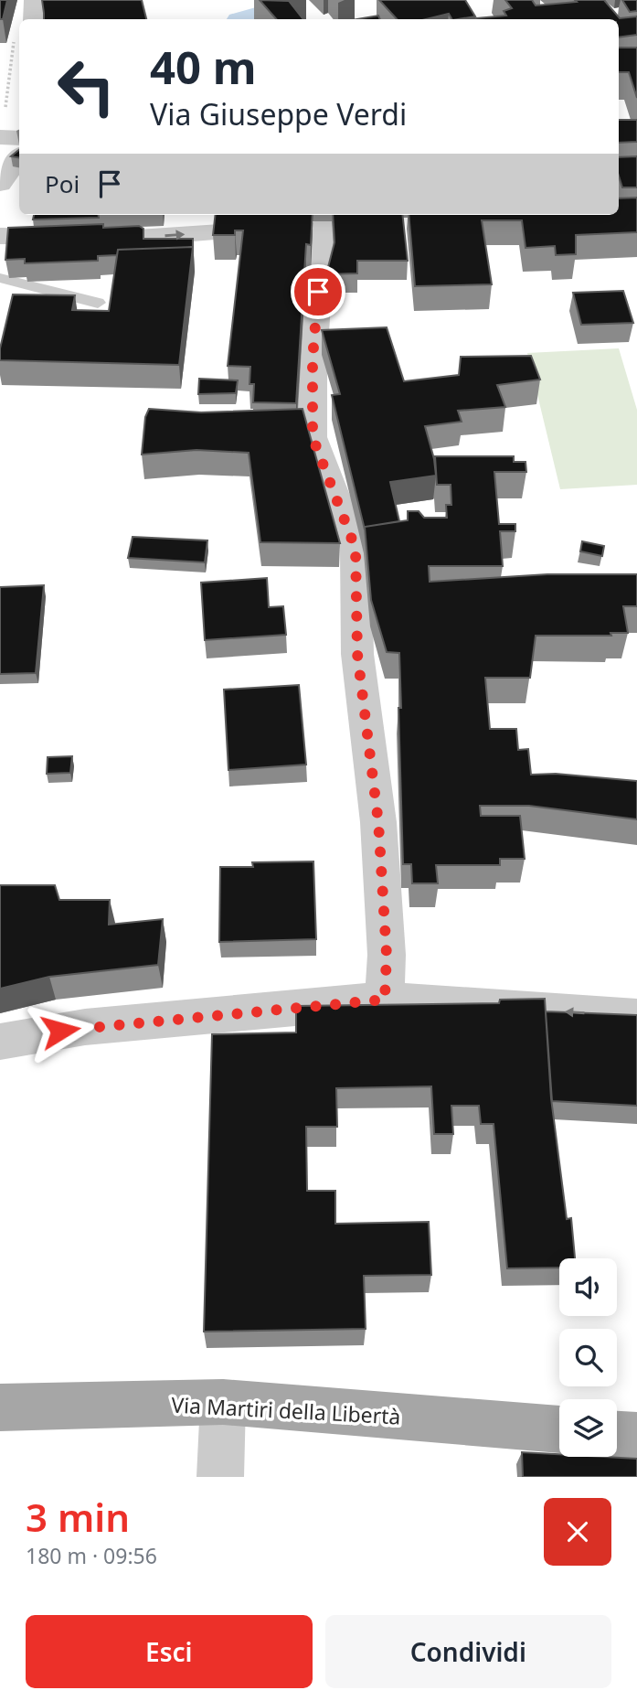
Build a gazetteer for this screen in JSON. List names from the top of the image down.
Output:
{
  "streets": {
    "main road": ["Via Martiri della Libertà"]
  },
  "page": {
    "turn": ["40 m", "Via Giuseppe Verdi"],
    "then": "Poi",
    "heading": ["3 min", "180 m · 09:56"],
    "buttons": ["Esci", "Condividi"]
  }
}
